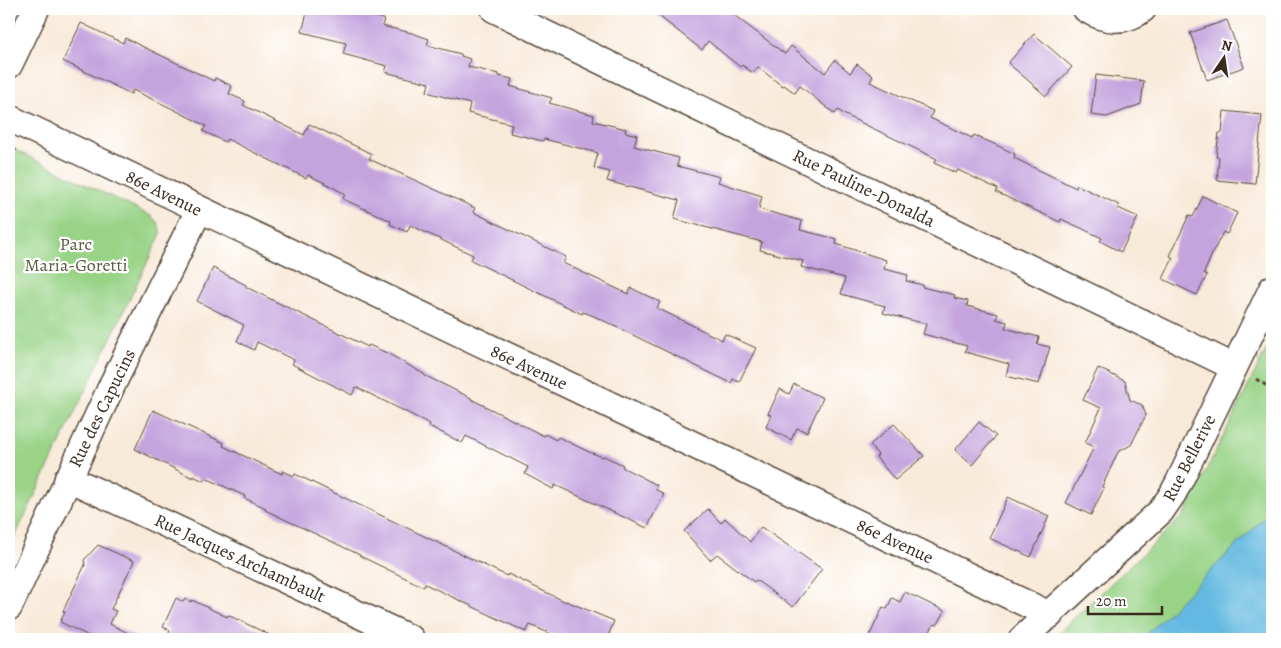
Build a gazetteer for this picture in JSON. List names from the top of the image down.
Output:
{
  "streets": {
    "street": [
      "Rue Pauline-Donalda",
      "86e Avenue",
      "Rue des Capucins",
      "Rue Bellerive",
      "Rue Jacques Archambault"
    ]
  },
  "crossings": [
    ["Rue Pauline-Donalda", "Rue Bellerive"],
    ["86e Avenue", "Rue des Capucins"],
    ["86e Avenue", "Rue Bellerive"],
    ["Rue des Capucins", "Rue Jacques Archambault"]
  ],
  "parks": ["Parc Maria-Goretti"],
  "scale_bar": "20 m",
  "north": "top"
}
